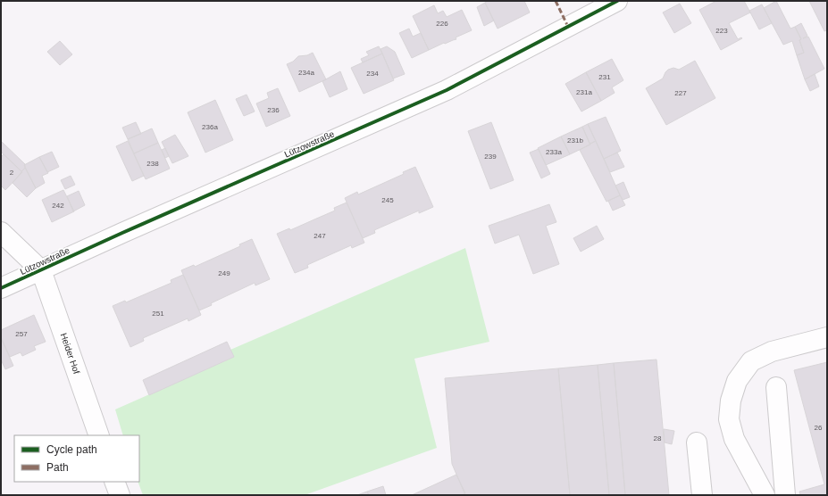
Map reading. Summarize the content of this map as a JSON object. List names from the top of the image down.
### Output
{
  "streets": {
    "street": ["Lützowstraße", "Heider Hof"]
  },
  "crossings": [
    ["Lützowstraße", "Heider Hof"]
  ],
  "house_numbers": [
    "226",
    "223",
    "234a",
    "234",
    "231",
    "231a",
    "227",
    "236",
    "236a",
    "231b",
    "233a",
    "239",
    "238",
    "2",
    "245",
    "242",
    "247",
    "249",
    "251",
    "257",
    "26",
    "28"
  ],
  "legend": ["Cycle path", "Path"]
}
